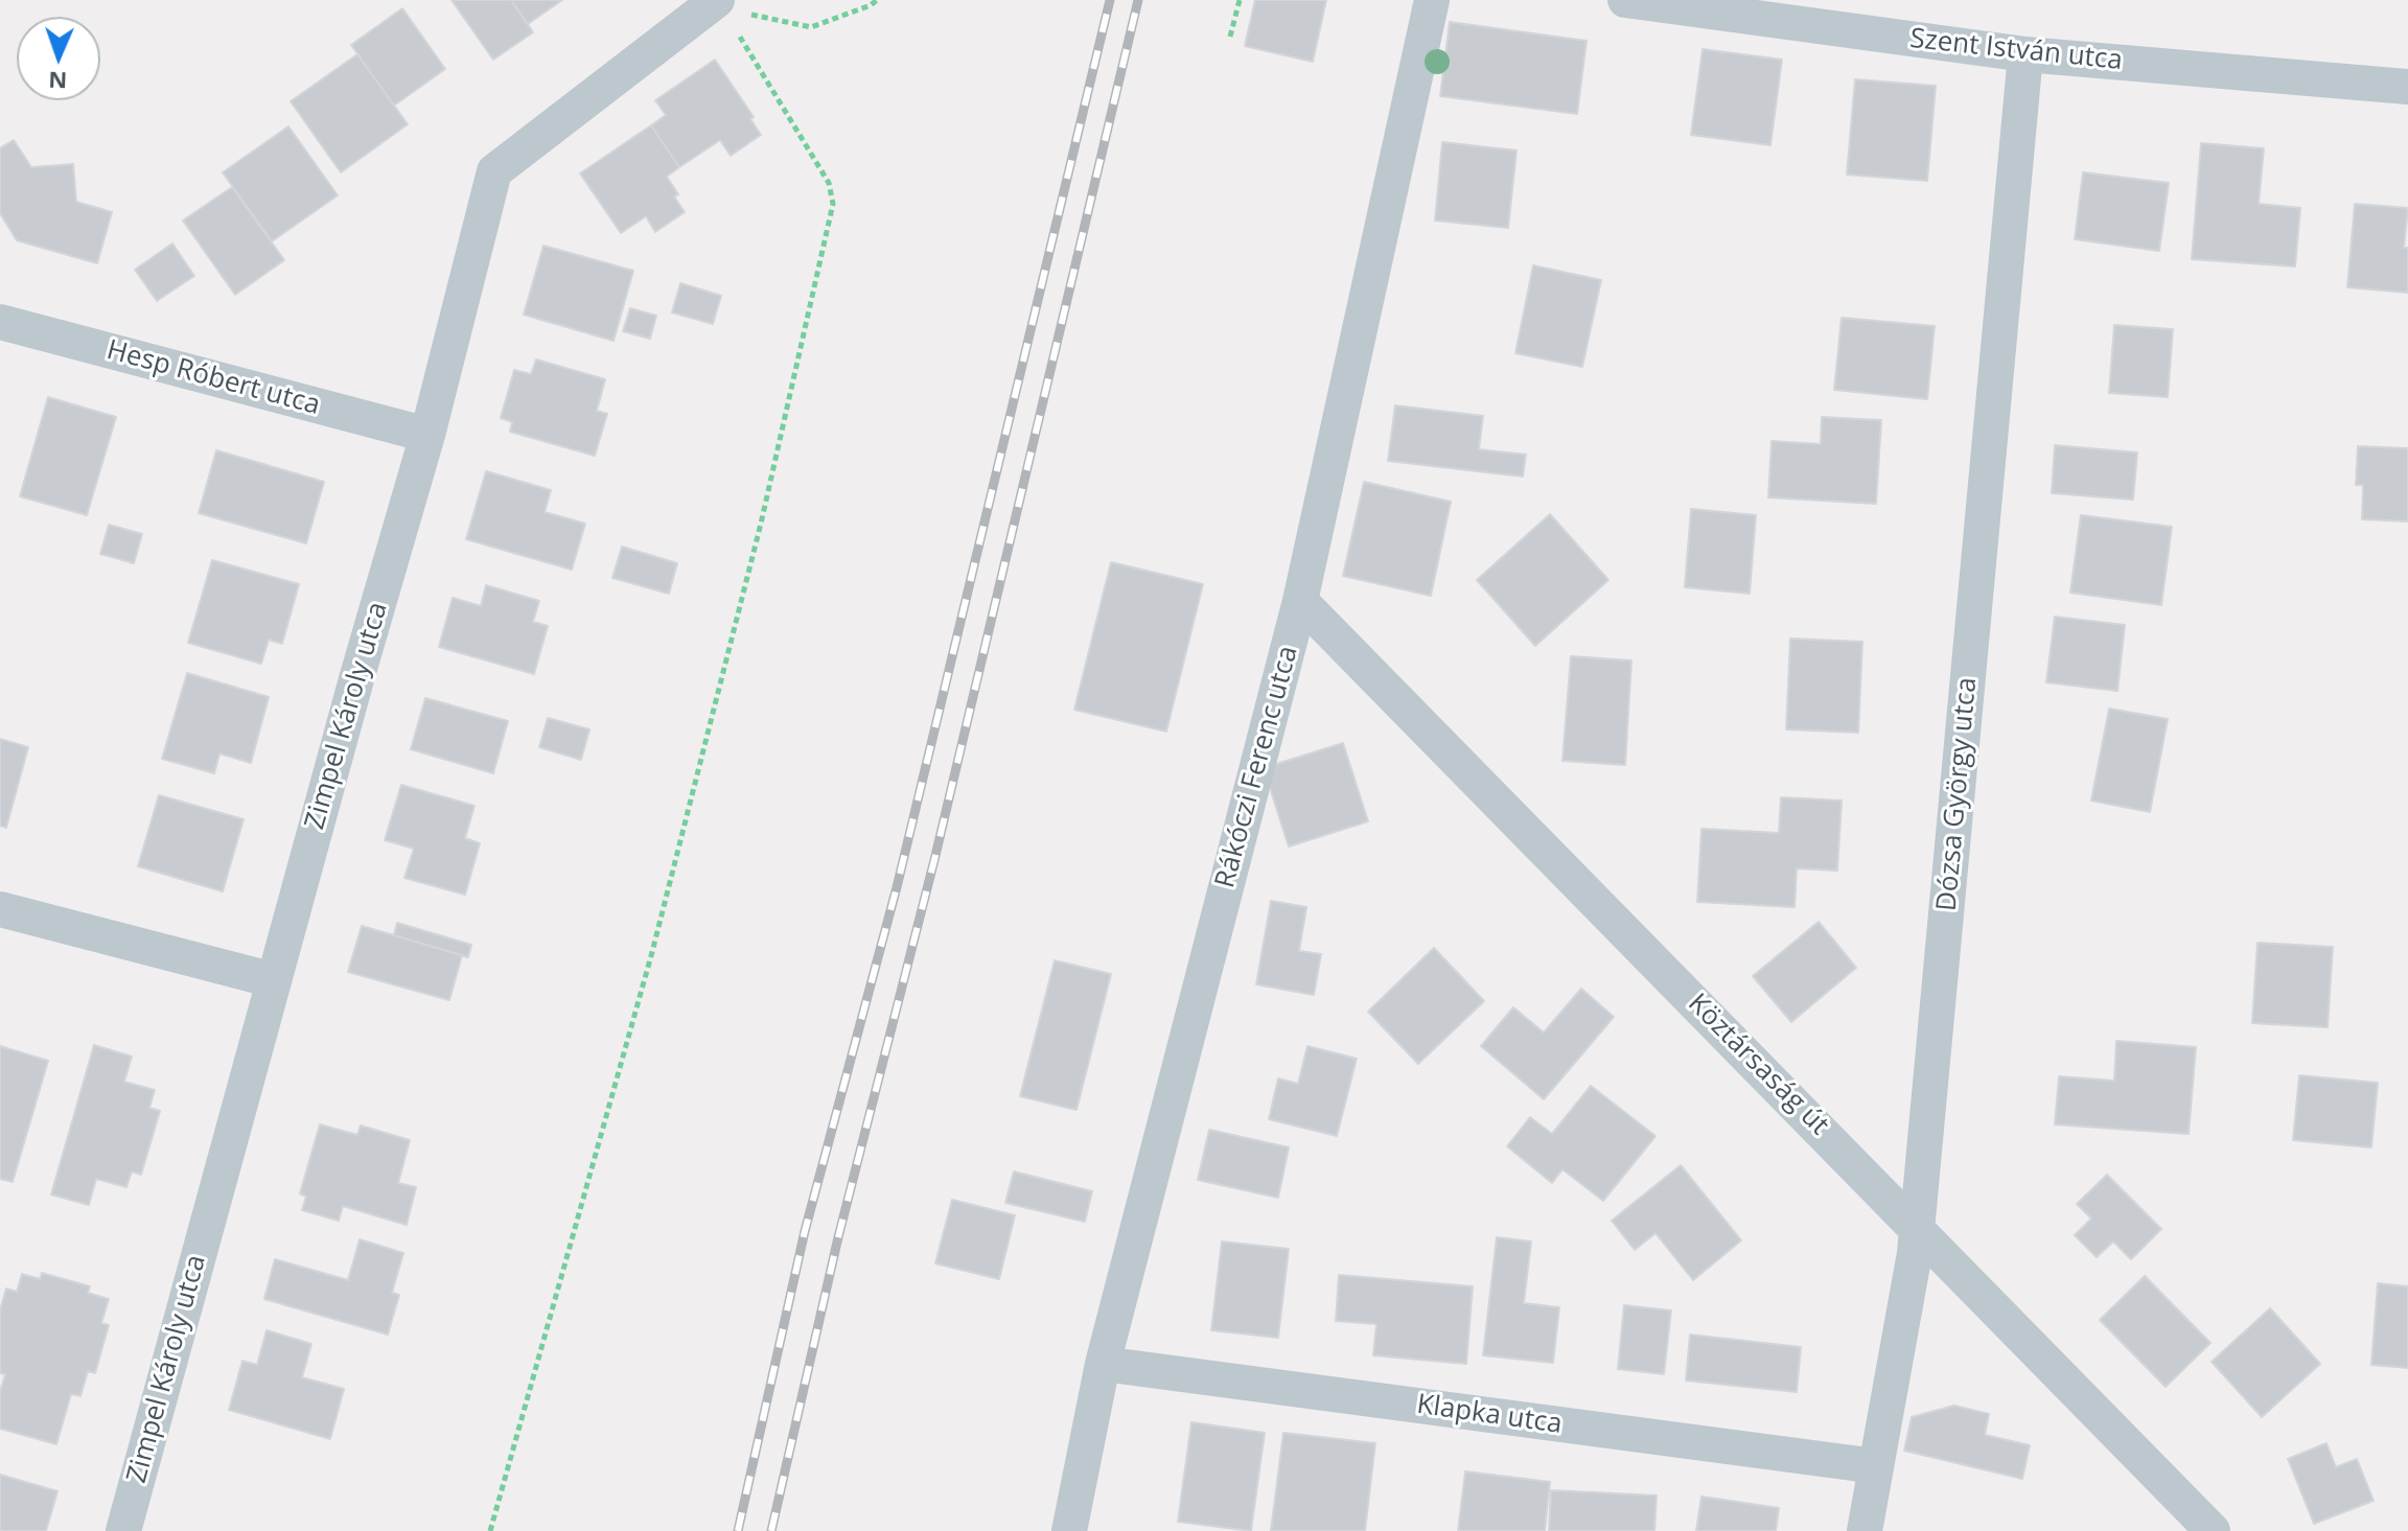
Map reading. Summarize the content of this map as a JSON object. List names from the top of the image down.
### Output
{
  "streets": {
    "street": [
      "Szent István utca",
      "Hesp Róbert utca",
      "Zimpel Károly utca",
      "Rákóczi Ferenc utca",
      "Dózsa György utca",
      "Köztársaság út",
      "Klapka utca"
    ]
  },
  "crossings": [
    ["Szent István utca", "Dózsa György utca"],
    ["Hesp Róbert utca", "Zimpel Károly utca"],
    ["Rákóczi Ferenc utca", "Köztársaság út"],
    ["Rákóczi Ferenc utca", "Klapka utca"],
    ["Dózsa György utca", "Köztársaság út"],
    ["Dózsa György utca", "Klapka utca"]
  ],
  "north": "bottom"
}
